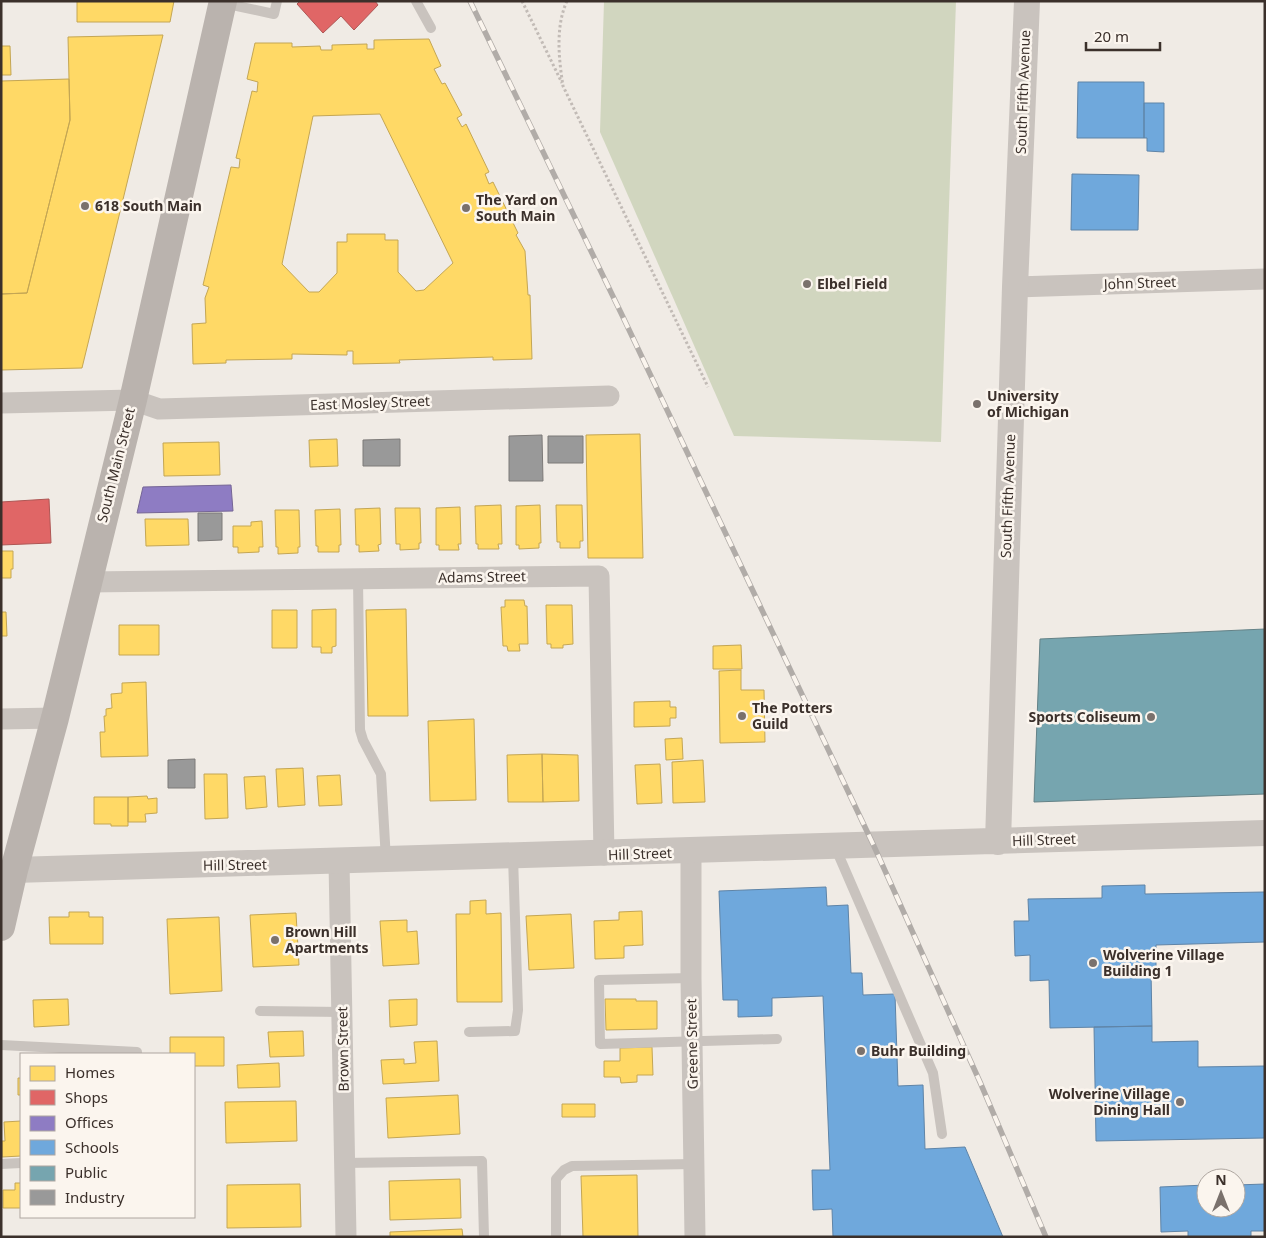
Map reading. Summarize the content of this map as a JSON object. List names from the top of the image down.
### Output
{
  "streets": {
    "main road": ["South Main Street"],
    "street": [
      "South Fifth Avenue",
      "John Street",
      "East Mosley Street",
      "Adams Street",
      "Hill Street",
      "Greene Street",
      "Brown Street"
    ]
  },
  "crossings": [
    ["South Fifth Avenue", "John Street"],
    ["South Fifth Avenue", "Hill Street"],
    ["East Mosley Street", "South Main Street"],
    ["South Main Street", "Adams Street"],
    ["South Main Street", "Hill Street"],
    ["Adams Street", "Hill Street"],
    ["Hill Street", "Greene Street"],
    ["Hill Street", "Brown Street"]
  ],
  "places": [
    "618 South Main",
    "The Yard on South Main",
    "Elbel Field",
    "University of Michigan",
    "The Potters Guild",
    "Sports Coliseum",
    "Brown Hill Apartments",
    "Wolverine Village Building 1",
    "Buhr Building",
    "Wolverine Village Dining Hall"
  ],
  "legend": [
    "Homes",
    "Shops",
    "Offices",
    "Schools",
    "Public",
    "Industry"
  ],
  "scale_bar": "20 m",
  "north": "top"
}
